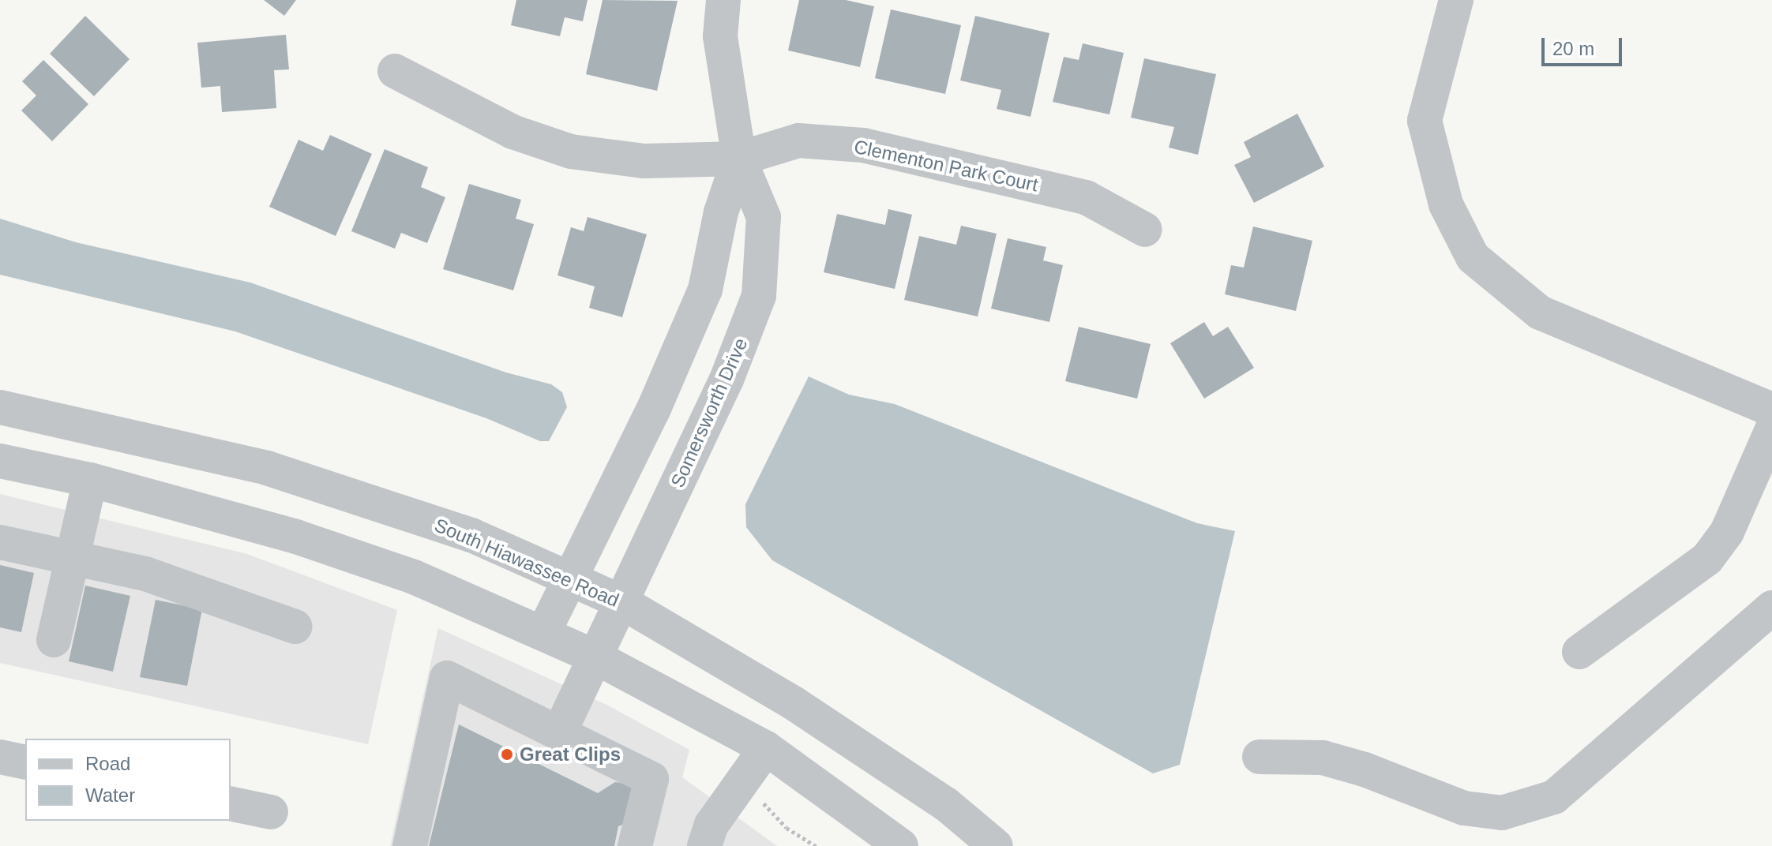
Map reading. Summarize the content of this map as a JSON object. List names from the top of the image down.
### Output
{
  "streets": {
    "street": ["Clementon Park Court", "Somersworth Drive", "South Hiawassee Road"]
  },
  "crossings": [
    ["Clementon Park Court", "Somersworth Drive"],
    ["Somersworth Drive", "South Hiawassee Road"]
  ],
  "places": ["Great Clips"],
  "legend": ["Road", "Water"],
  "scale_bar": "20 m"
}
